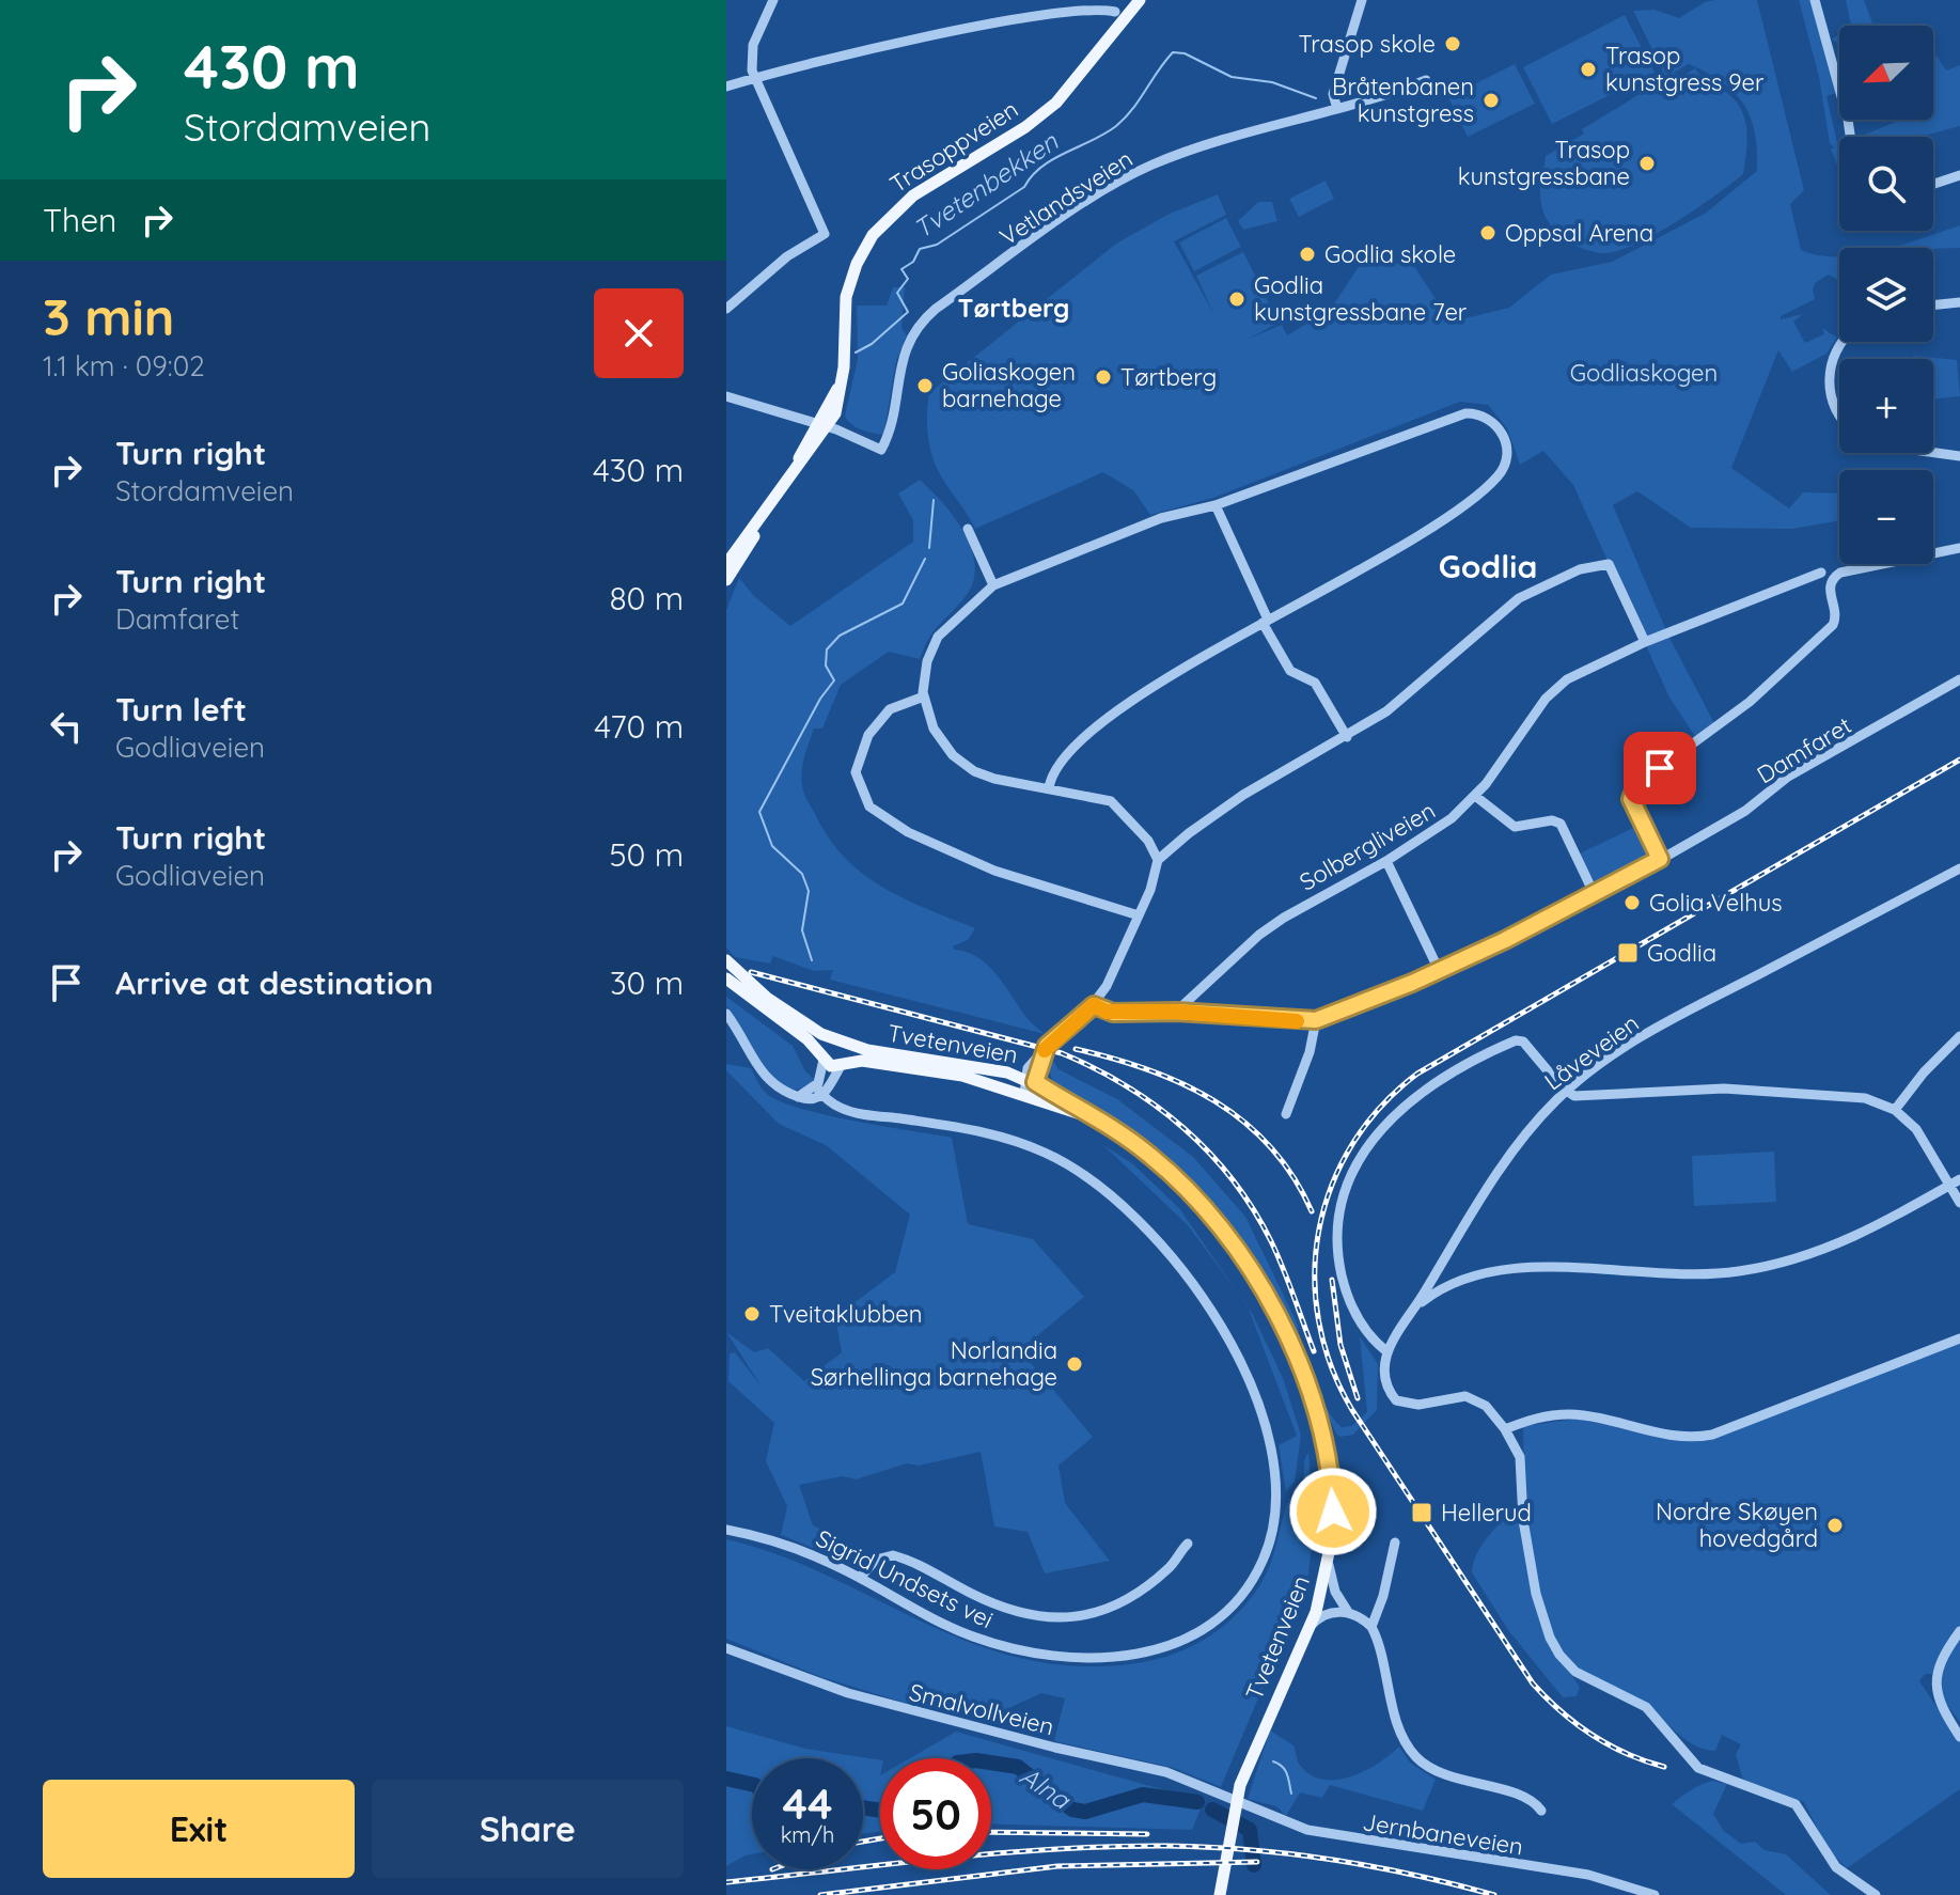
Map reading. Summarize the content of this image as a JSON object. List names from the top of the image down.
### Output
{
  "streets": {
    "main road": ["Trasoppveien", "Tvetenveien"],
    "street": [
      "Vetlandsveien",
      "Damfaret",
      "Solbergliveien",
      "Låveveien",
      "Sigrid Undsets vei",
      "Smalvollveien",
      "Jernbaneveien"
    ]
  },
  "crossings": [
    ["Trasoppveien", "Vetlandsveien"],
    ["Damfaret", "Solbergliveien"],
    ["Smalvollveien", "Jernbaneveien"]
  ],
  "districts": ["Tørtberg", "Godlia"],
  "water": ["Tvetenbekken", "Alna"],
  "parks": ["Godliaskogen"],
  "places": {
    "other": [
      "Trasop skole",
      "Trasop kunstgress 9er",
      "Bråtenbanen kunstgress",
      "Trasop kunstgressbane",
      "Oppsal Arena",
      "Godlia skole",
      "Godlia kunstgressbane 7er",
      "Tørtberg",
      "Goliaskogen barnehage",
      "Golia Velhus",
      "Tveitaklubben",
      "Norlandia Sørhellinga barnehage",
      "Nordre Skøyen hovedgård"
    ],
    "transit": ["Godlia", "Hellerud"]
  },
  "north": "bottom left",
  "page": {
    "turn": ["430 m", "Stordamveien"],
    "map_buttons": ["+", "−"],
    "then": "Then",
    "heading": ["3 min", "1.1 km · 09:02"],
    "list": [
      {
        "name": "Turn right",
        "note": "Stordamveien",
        "value": "430 m"
      },
      {
        "name": "Turn right",
        "note": "Damfaret",
        "value": "80 m"
      },
      {
        "name": "Turn left",
        "note": "Godliaveien",
        "value": "470 m"
      },
      {
        "name": "Turn right",
        "note": "Godliaveien",
        "value": "50 m"
      },
      {
        "name": "Arrive at destination",
        "value": "30 m"
      }
    ],
    "speed": "44 km/h",
    "limit": "50",
    "buttons": ["Exit", "Share"]
  }
}
